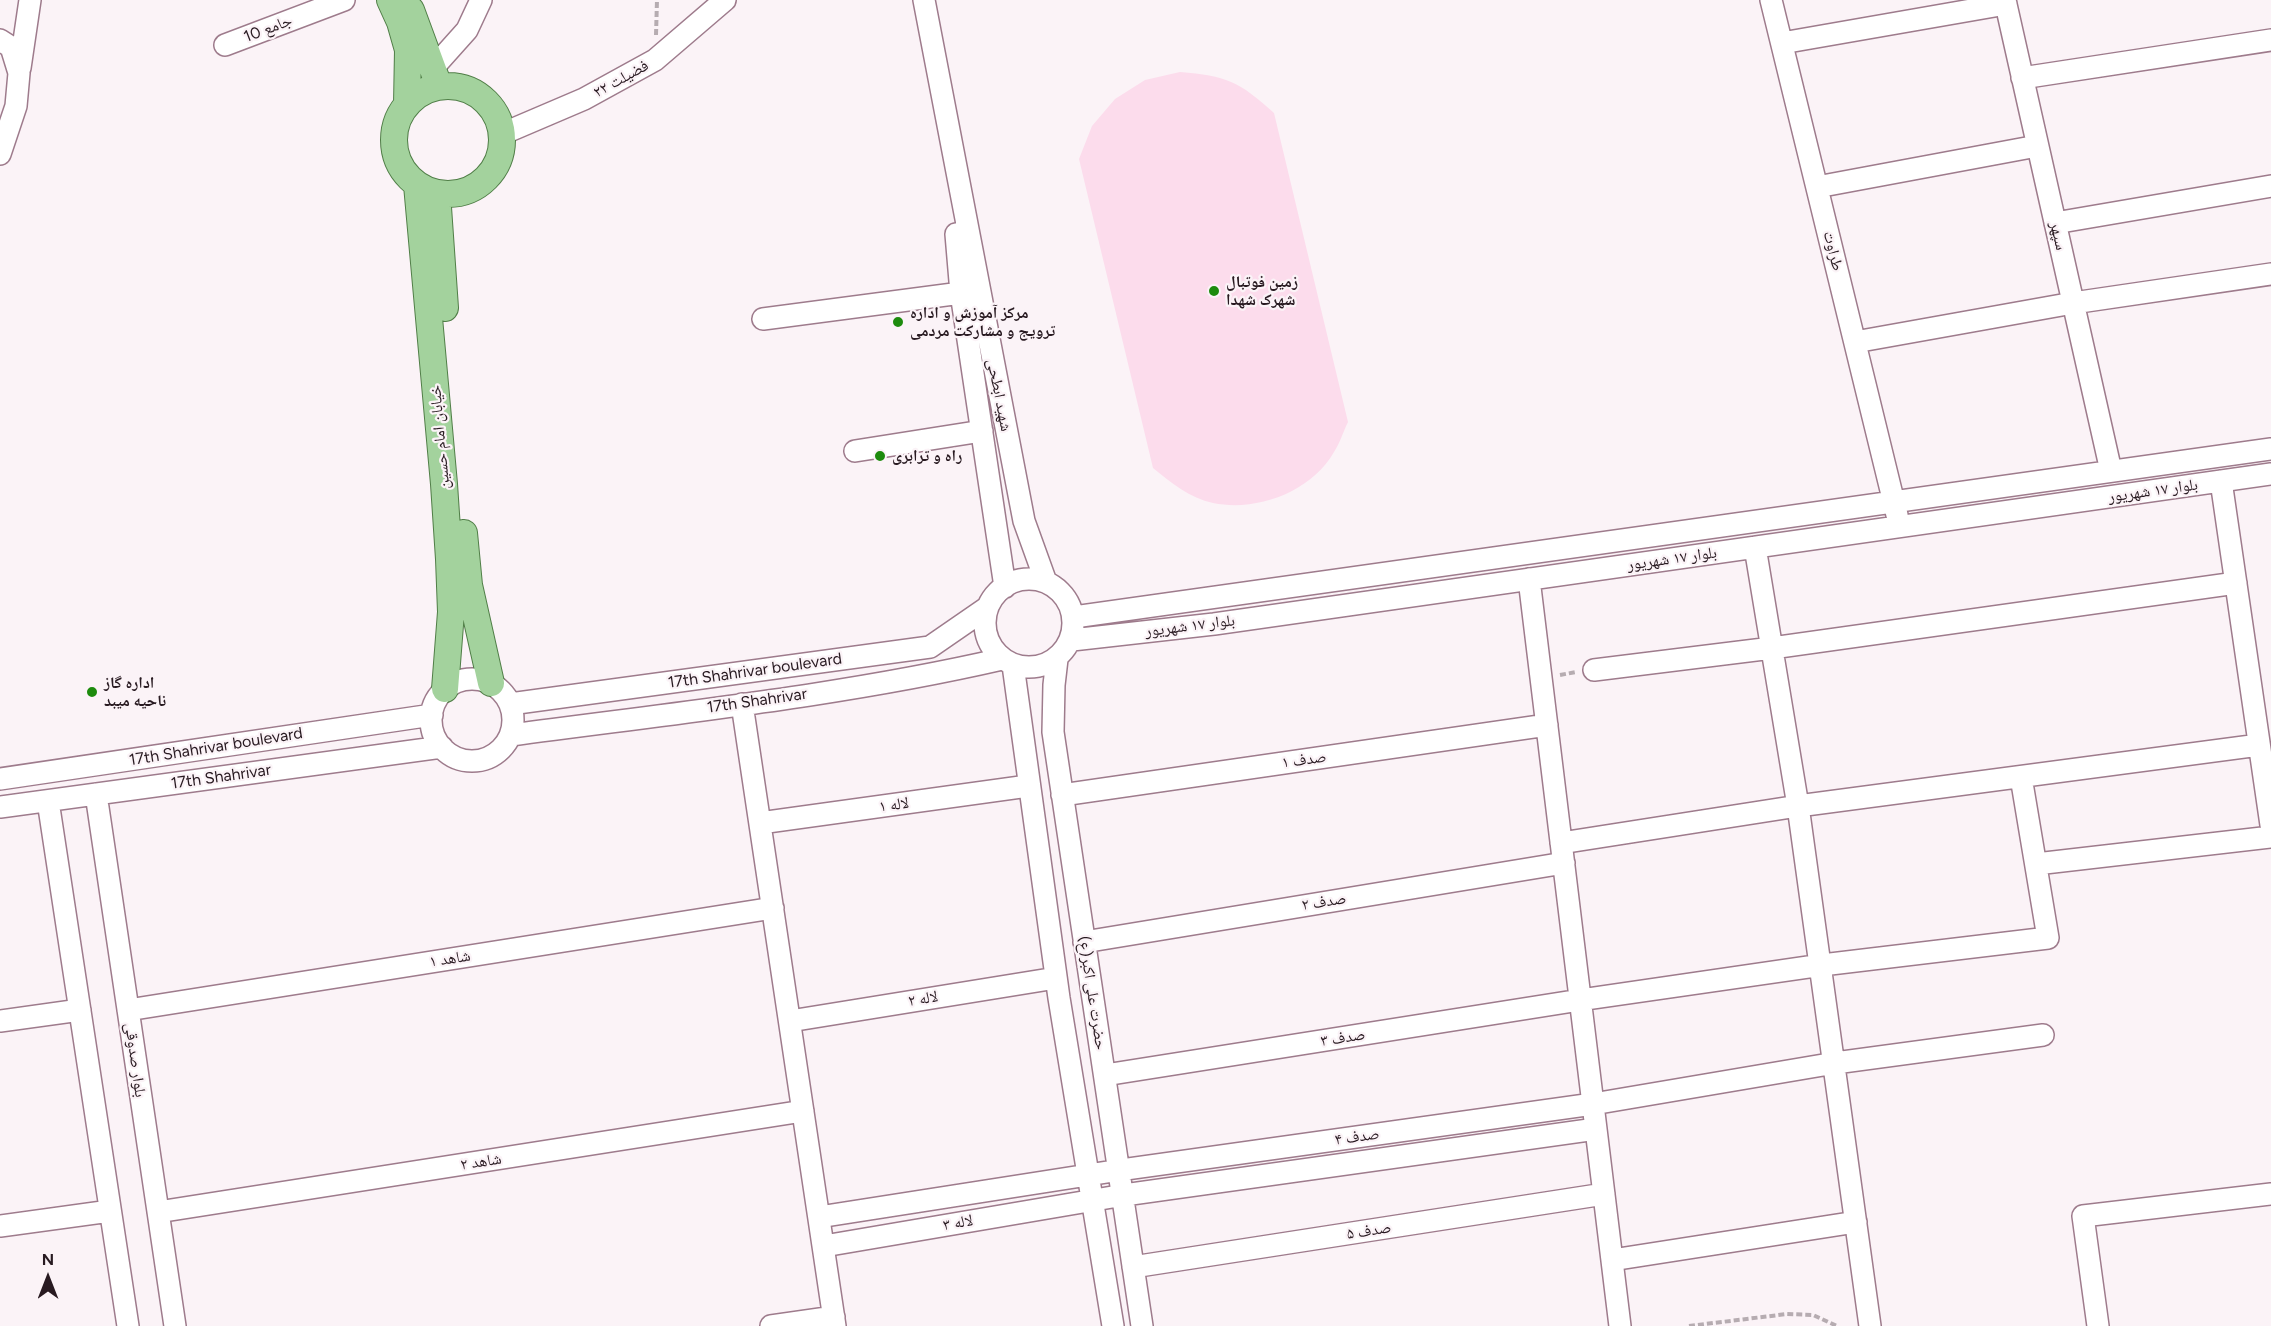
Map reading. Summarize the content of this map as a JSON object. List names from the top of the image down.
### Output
{
  "streets": {
    "main road": ["خیابان امام حسین"],
    "street": [
      "جامع 10",
      "فضیلت ۲۲",
      "سپهر",
      "طراوت",
      "شهید ابطحی",
      "بلوار ۱۷ شهریور",
      "17th Shahrivar boulevard",
      "17th Shahrivar",
      "صدف ۱",
      "لاله ۱",
      "صدف ۲",
      "شاهد ۱",
      "حضرت علی اکبر(ع)",
      "لاله ۲",
      "صدف ۳",
      "بلوار صدوقی",
      "صدف ۴",
      "شاهد ۲",
      "لاله ۳",
      "صدف ۵"
    ]
  },
  "crossings": [
    ["فضیلت ۲۲", "خیابان امام حسین"],
    ["سپهر", "بلوار ۱۷ شهریور"],
    ["طراوت", "بلوار ۱۷ شهریور"],
    ["شهید ابطحی", "بلوار ۱۷ شهریور"],
    ["شهید ابطحی", "17th Shahrivar boulevard"],
    ["شهید ابطحی", "17th Shahrivar"],
    ["شهید ابطحی", "حضرت علی اکبر(ع)"],
    ["خیابان امام حسین", "17th Shahrivar boulevard"],
    ["خیابان امام حسین", "17th Shahrivar"],
    ["بلوار ۱۷ شهریور", "17th Shahrivar boulevard"],
    ["بلوار ۱۷ شهریور", "17th Shahrivar"],
    ["بلوار ۱۷ شهریور", "حضرت علی اکبر(ع)"],
    ["17th Shahrivar boulevard", "17th Shahrivar"],
    ["17th Shahrivar boulevard", "حضرت علی اکبر(ع)"],
    ["17th Shahrivar", "حضرت علی اکبر(ع)"],
    ["17th Shahrivar", "بلوار صدوقی"],
    ["صدف ۱", "حضرت علی اکبر(ع)"],
    ["لاله ۱", "حضرت علی اکبر(ع)"],
    ["صدف ۲", "حضرت علی اکبر(ع)"],
    ["شاهد ۱", "بلوار صدوقی"],
    ["حضرت علی اکبر(ع)", "لاله ۲"],
    ["حضرت علی اکبر(ع)", "صدف ۳"],
    ["حضرت علی اکبر(ع)", "صدف ۴"],
    ["حضرت علی اکبر(ع)", "لاله ۳"],
    ["حضرت علی اکبر(ع)", "صدف ۵"],
    ["بلوار صدوقی", "شاهد ۲"],
    ["صدف ۴", "لاله ۳"]
  ],
  "places": [
    "زمین فوتبال شهرک شهدا",
    "مرکز آموزش و اداره ترویج و مشارکت مردمی",
    "راه و ترابری",
    "اداره گاز ناحیه میبد"
  ],
  "north": "top"
}
